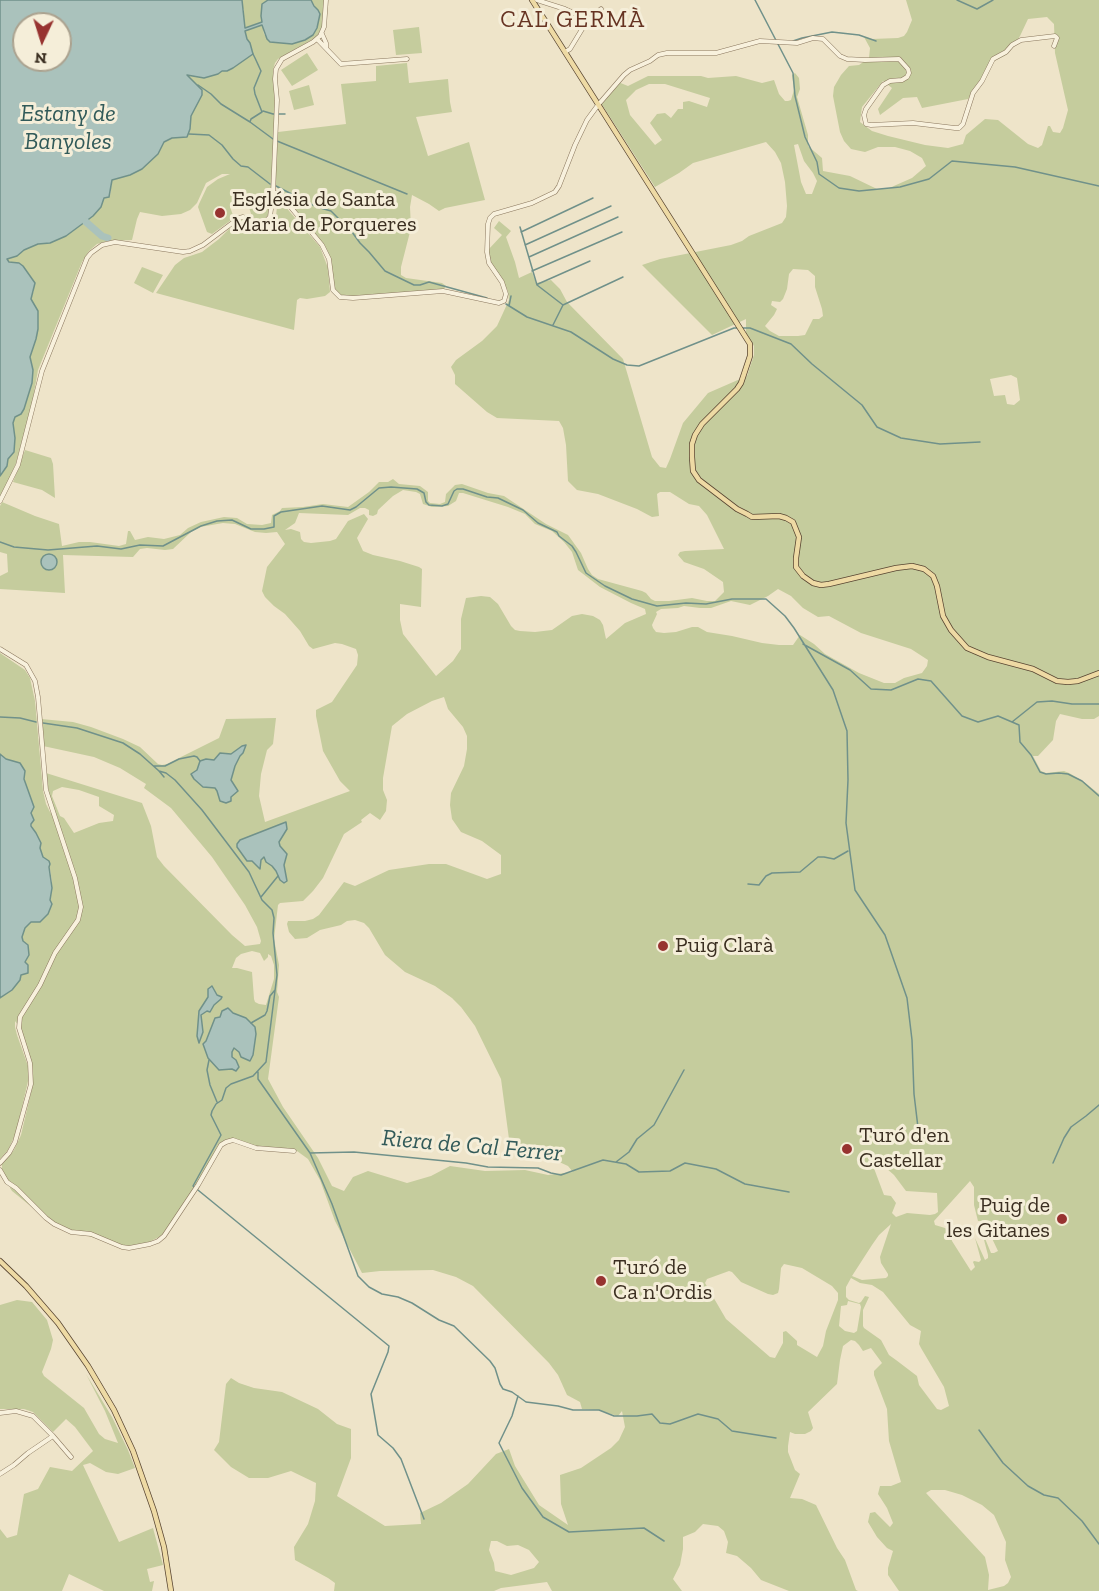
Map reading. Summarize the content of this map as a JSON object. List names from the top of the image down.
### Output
{
  "districts": ["CAL GERMÀ"],
  "water": ["Estany de Banyoles", "Riera de Cal Ferrer"],
  "places": [
    "Església de Santa Maria de Porqueres",
    "Puig Clarà",
    "Turó d'en Castellar",
    "Puig de les Gitanes",
    "Turó de Ca n'Ordis"
  ],
  "north": "bottom"
}
